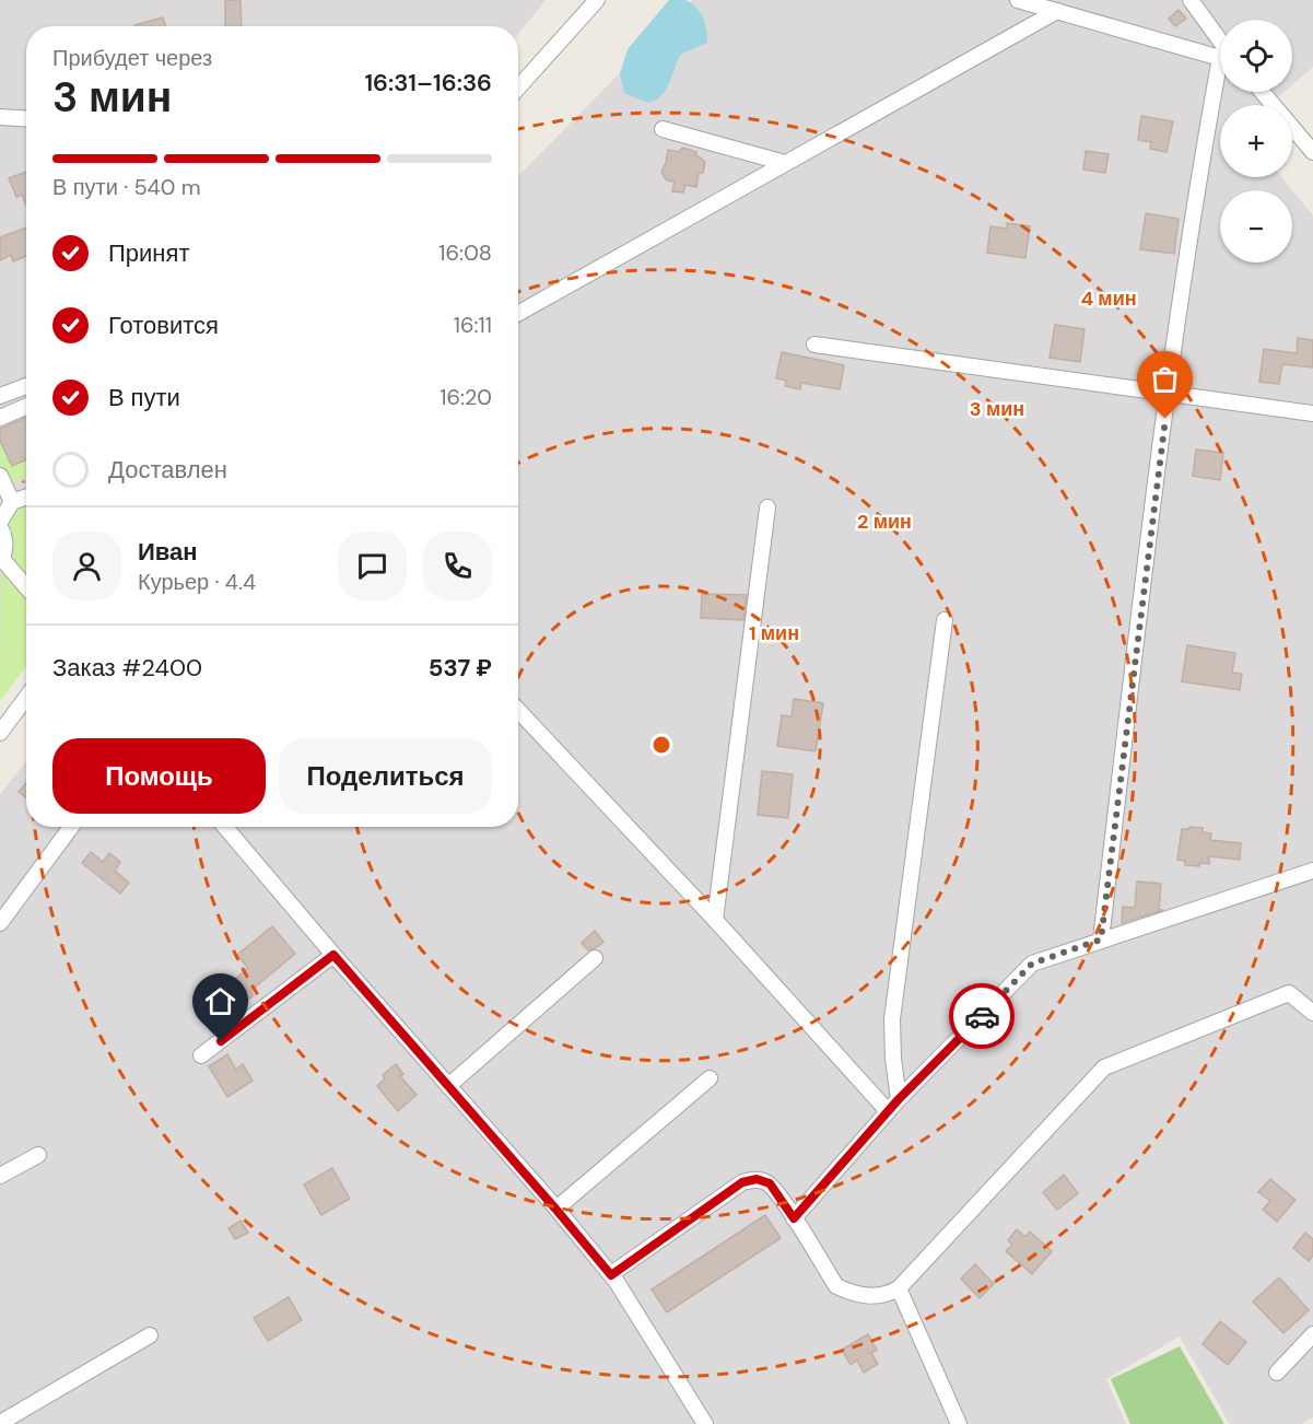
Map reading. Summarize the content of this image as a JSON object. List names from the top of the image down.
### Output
{
  "page": {
    "map_buttons": ["+", "−"],
    "heading": ["3 мин", "Прибудет через", "16:31–16:36"],
    "panel": [
      "Иван",
      "Курьер · 4.4",
      "Заказ #2400",
      "537 ₽"
    ],
    "bar": "В пути · 540 m",
    "list": [
      ["Принят", "16:08"],
      ["Готовится", "16:11"],
      ["В пути", "16:20"],
      "Доставлен"
    ],
    "buttons": ["Помощь", "Поделиться"]
  },
  "rings": [
    "4 мин",
    "3 мин",
    "2 мин",
    "1 мин"
  ]
}
